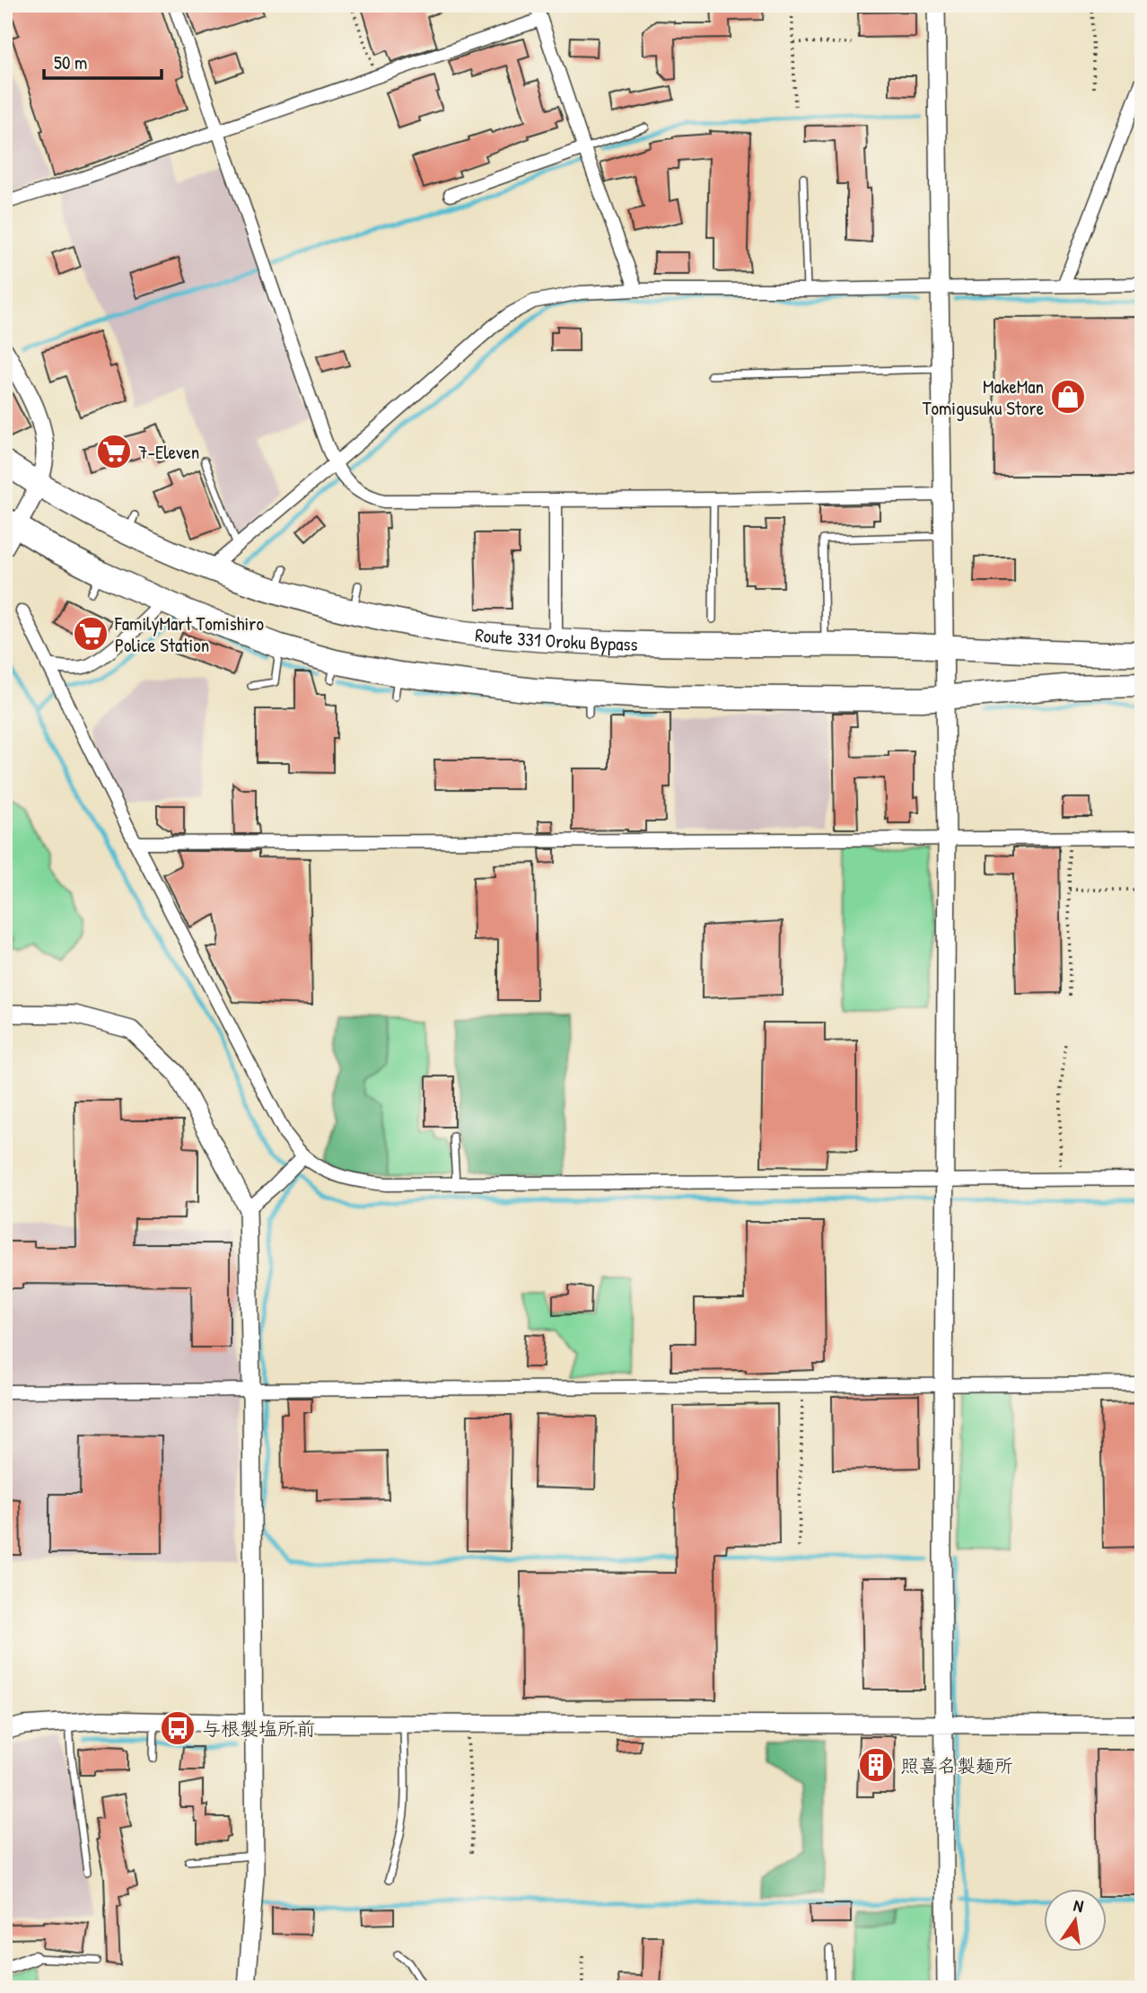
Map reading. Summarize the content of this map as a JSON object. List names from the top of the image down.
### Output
{
  "streets": {
    "highway": ["Route 331 Oroku Bypass"]
  },
  "places": {
    "shop": ["MakeMan Tomigusuku Store"],
    "supermarket": ["7-Eleven", "FamilyMart Tomishiro Police Station"],
    "bus stop": ["与根製塩所前"],
    "building": ["照喜名製麺所"]
  },
  "scale_bar": "50 m",
  "north": "top"
}
